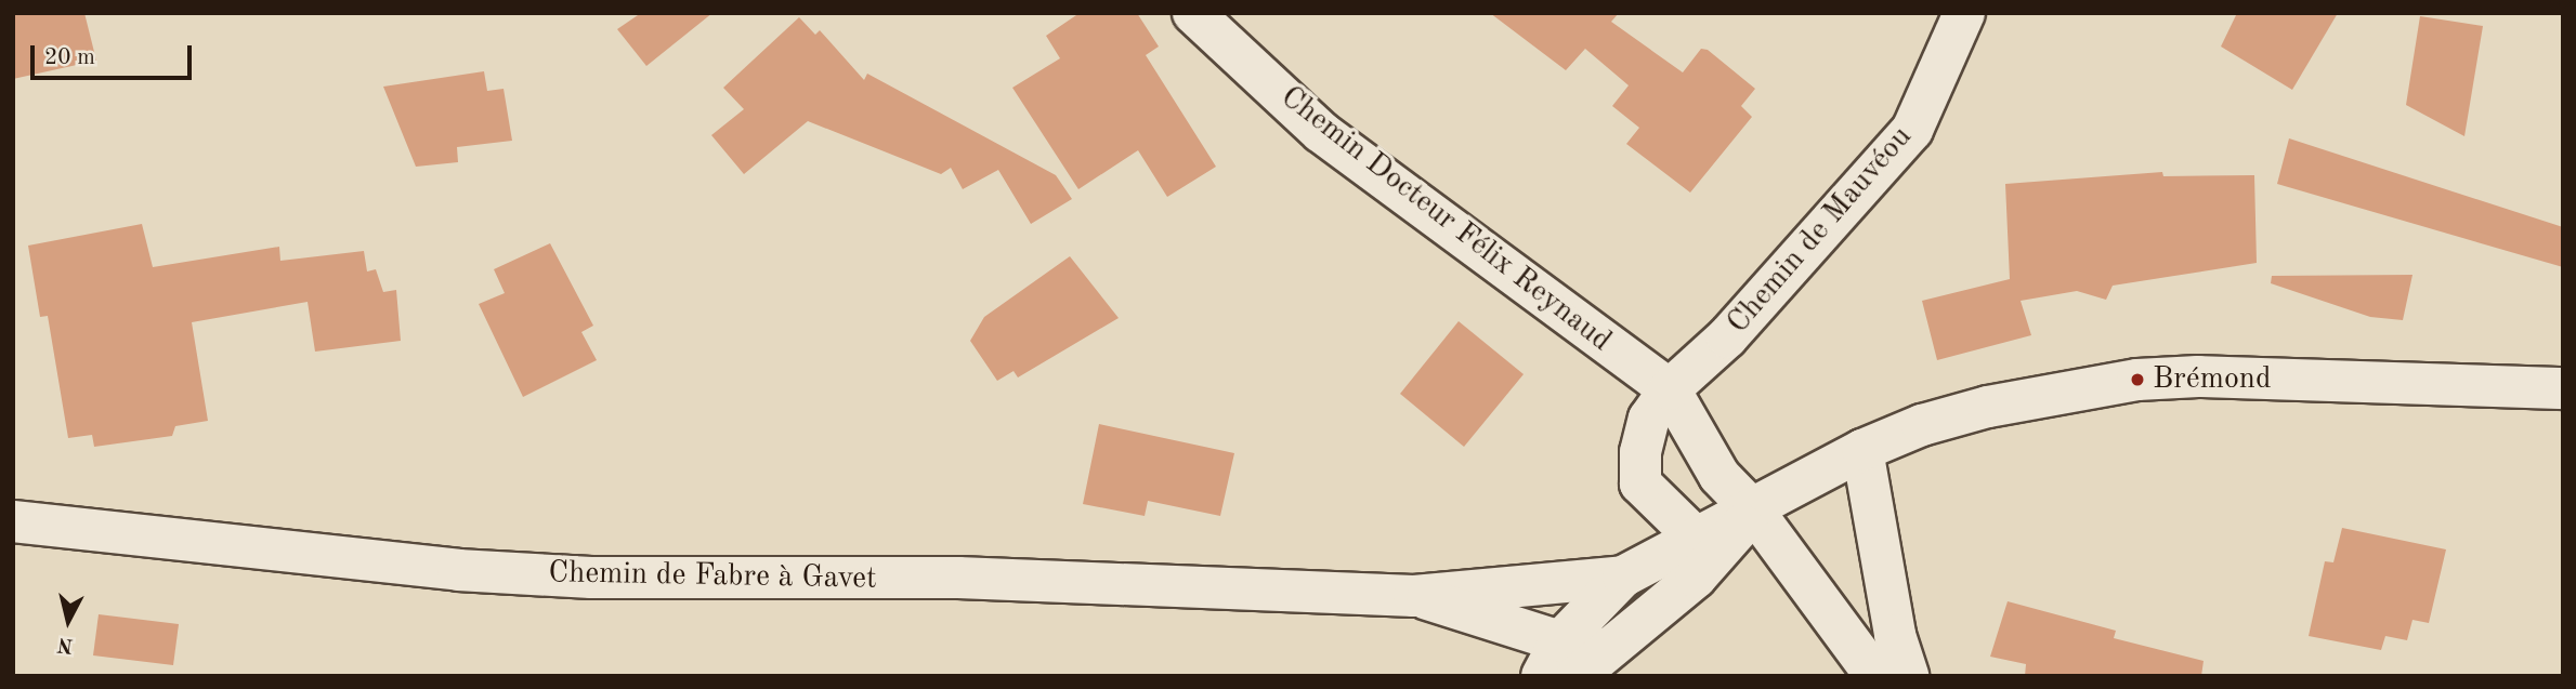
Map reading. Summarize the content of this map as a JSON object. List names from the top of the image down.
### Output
{
  "streets": {
    "street": ["Chemin Docteur Félix Reynaud", "Chemin de Mauvéou", "Chemin de Fabre à Gavet"]
  },
  "crossings": [
    ["Chemin Docteur Félix Reynaud", "Chemin de Mauvéou"]
  ],
  "places": ["Brémond"],
  "scale_bar": "20 m",
  "north": "bottom"
}
